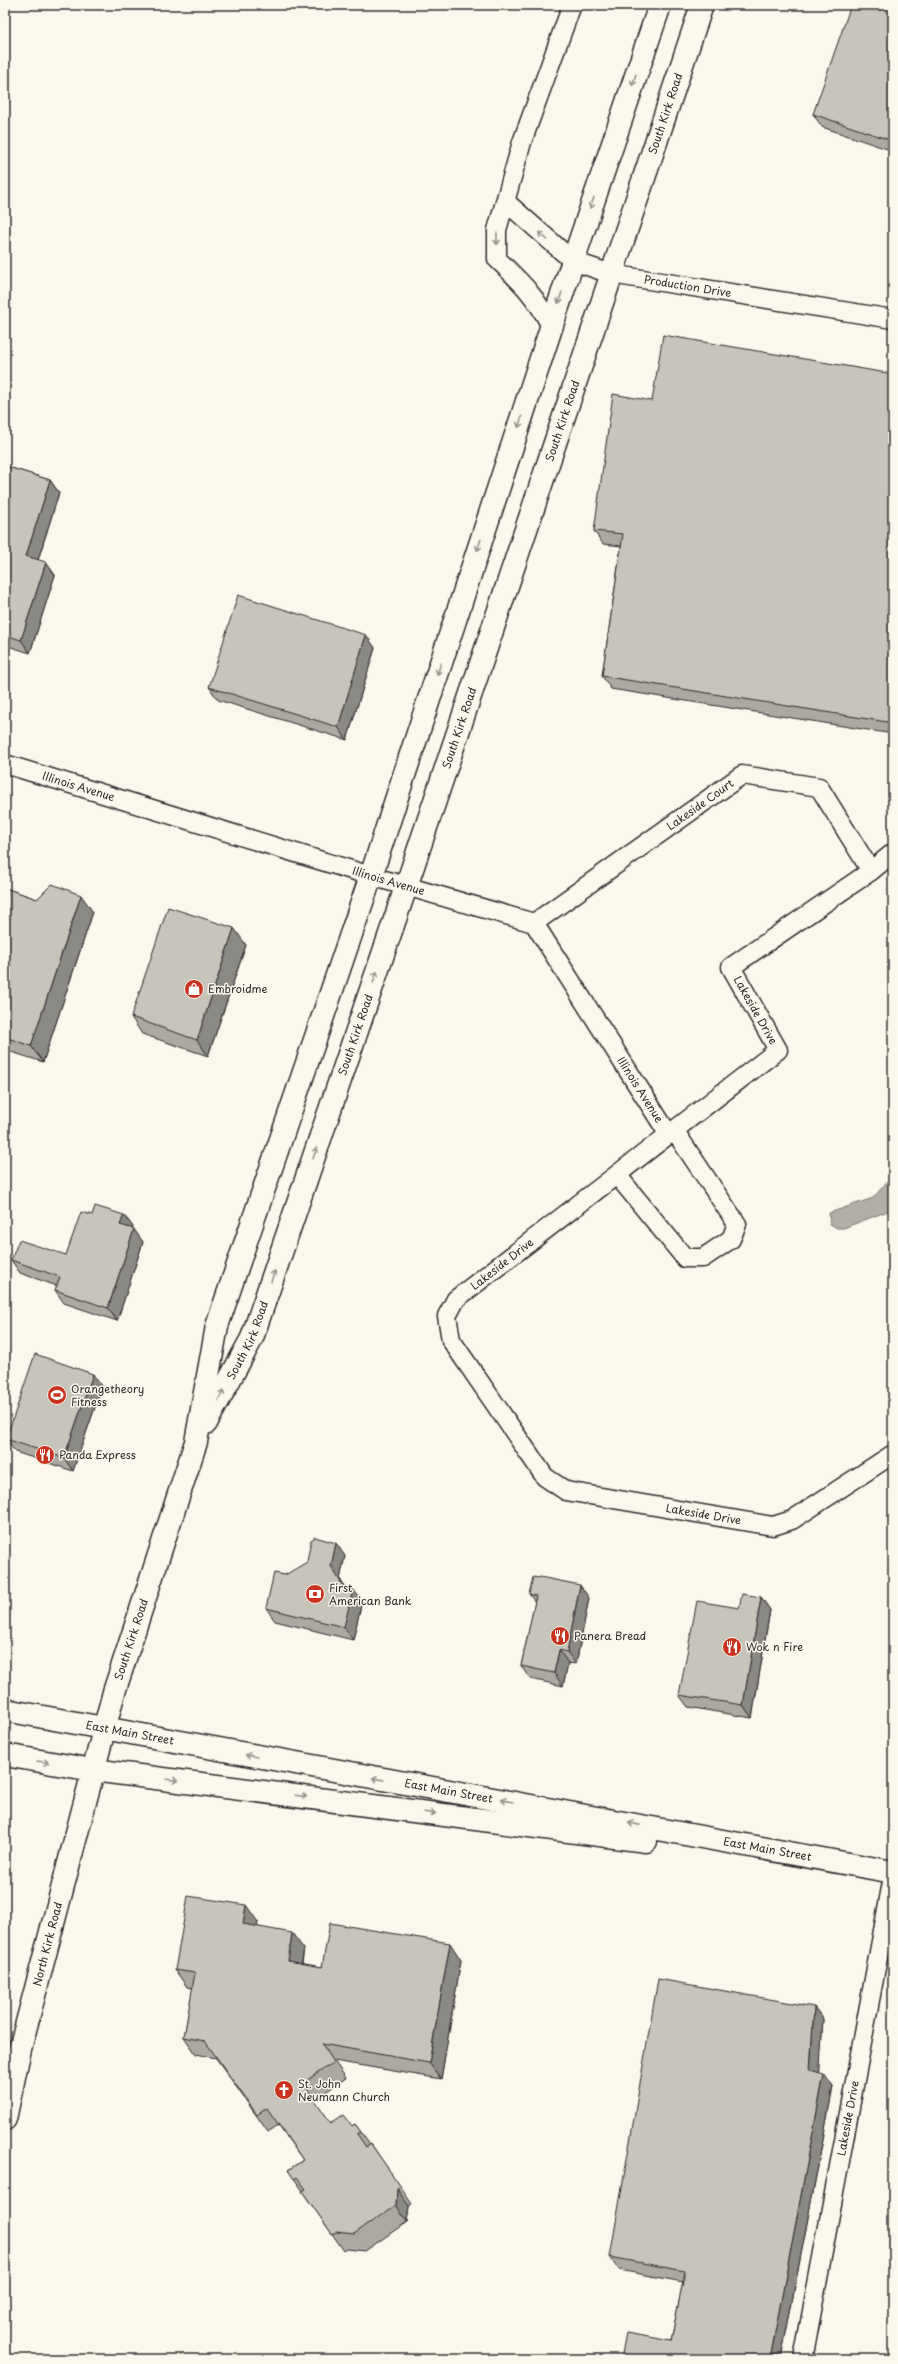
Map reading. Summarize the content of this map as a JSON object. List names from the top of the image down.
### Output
{
  "streets": {
    "main road": ["South Kirk Road", "East Main Street", "North Kirk Road"],
    "street": [
      "Production Drive",
      "Illinois Avenue",
      "Lakeside Court",
      "Lakeside Drive"
    ]
  },
  "crossings": [
    ["South Kirk Road", "Production Drive"],
    ["South Kirk Road", "Illinois Avenue"],
    ["South Kirk Road", "East Main Street"],
    ["South Kirk Road", "North Kirk Road"],
    ["Illinois Avenue", "Lakeside Court"],
    ["Illinois Avenue", "Lakeside Drive"],
    ["Lakeside Court", "Lakeside Drive"],
    ["East Main Street", "North Kirk Road"]
  ],
  "places": {
    "shop": ["Embroidme"],
    "sports": ["Orangetheory Fitness"],
    "restaurant": ["Panda Express", "Panera Bread", "Wok n Fire"],
    "bank": ["First American Bank"],
    "church": ["St. John Neumann Church"]
  }
}
